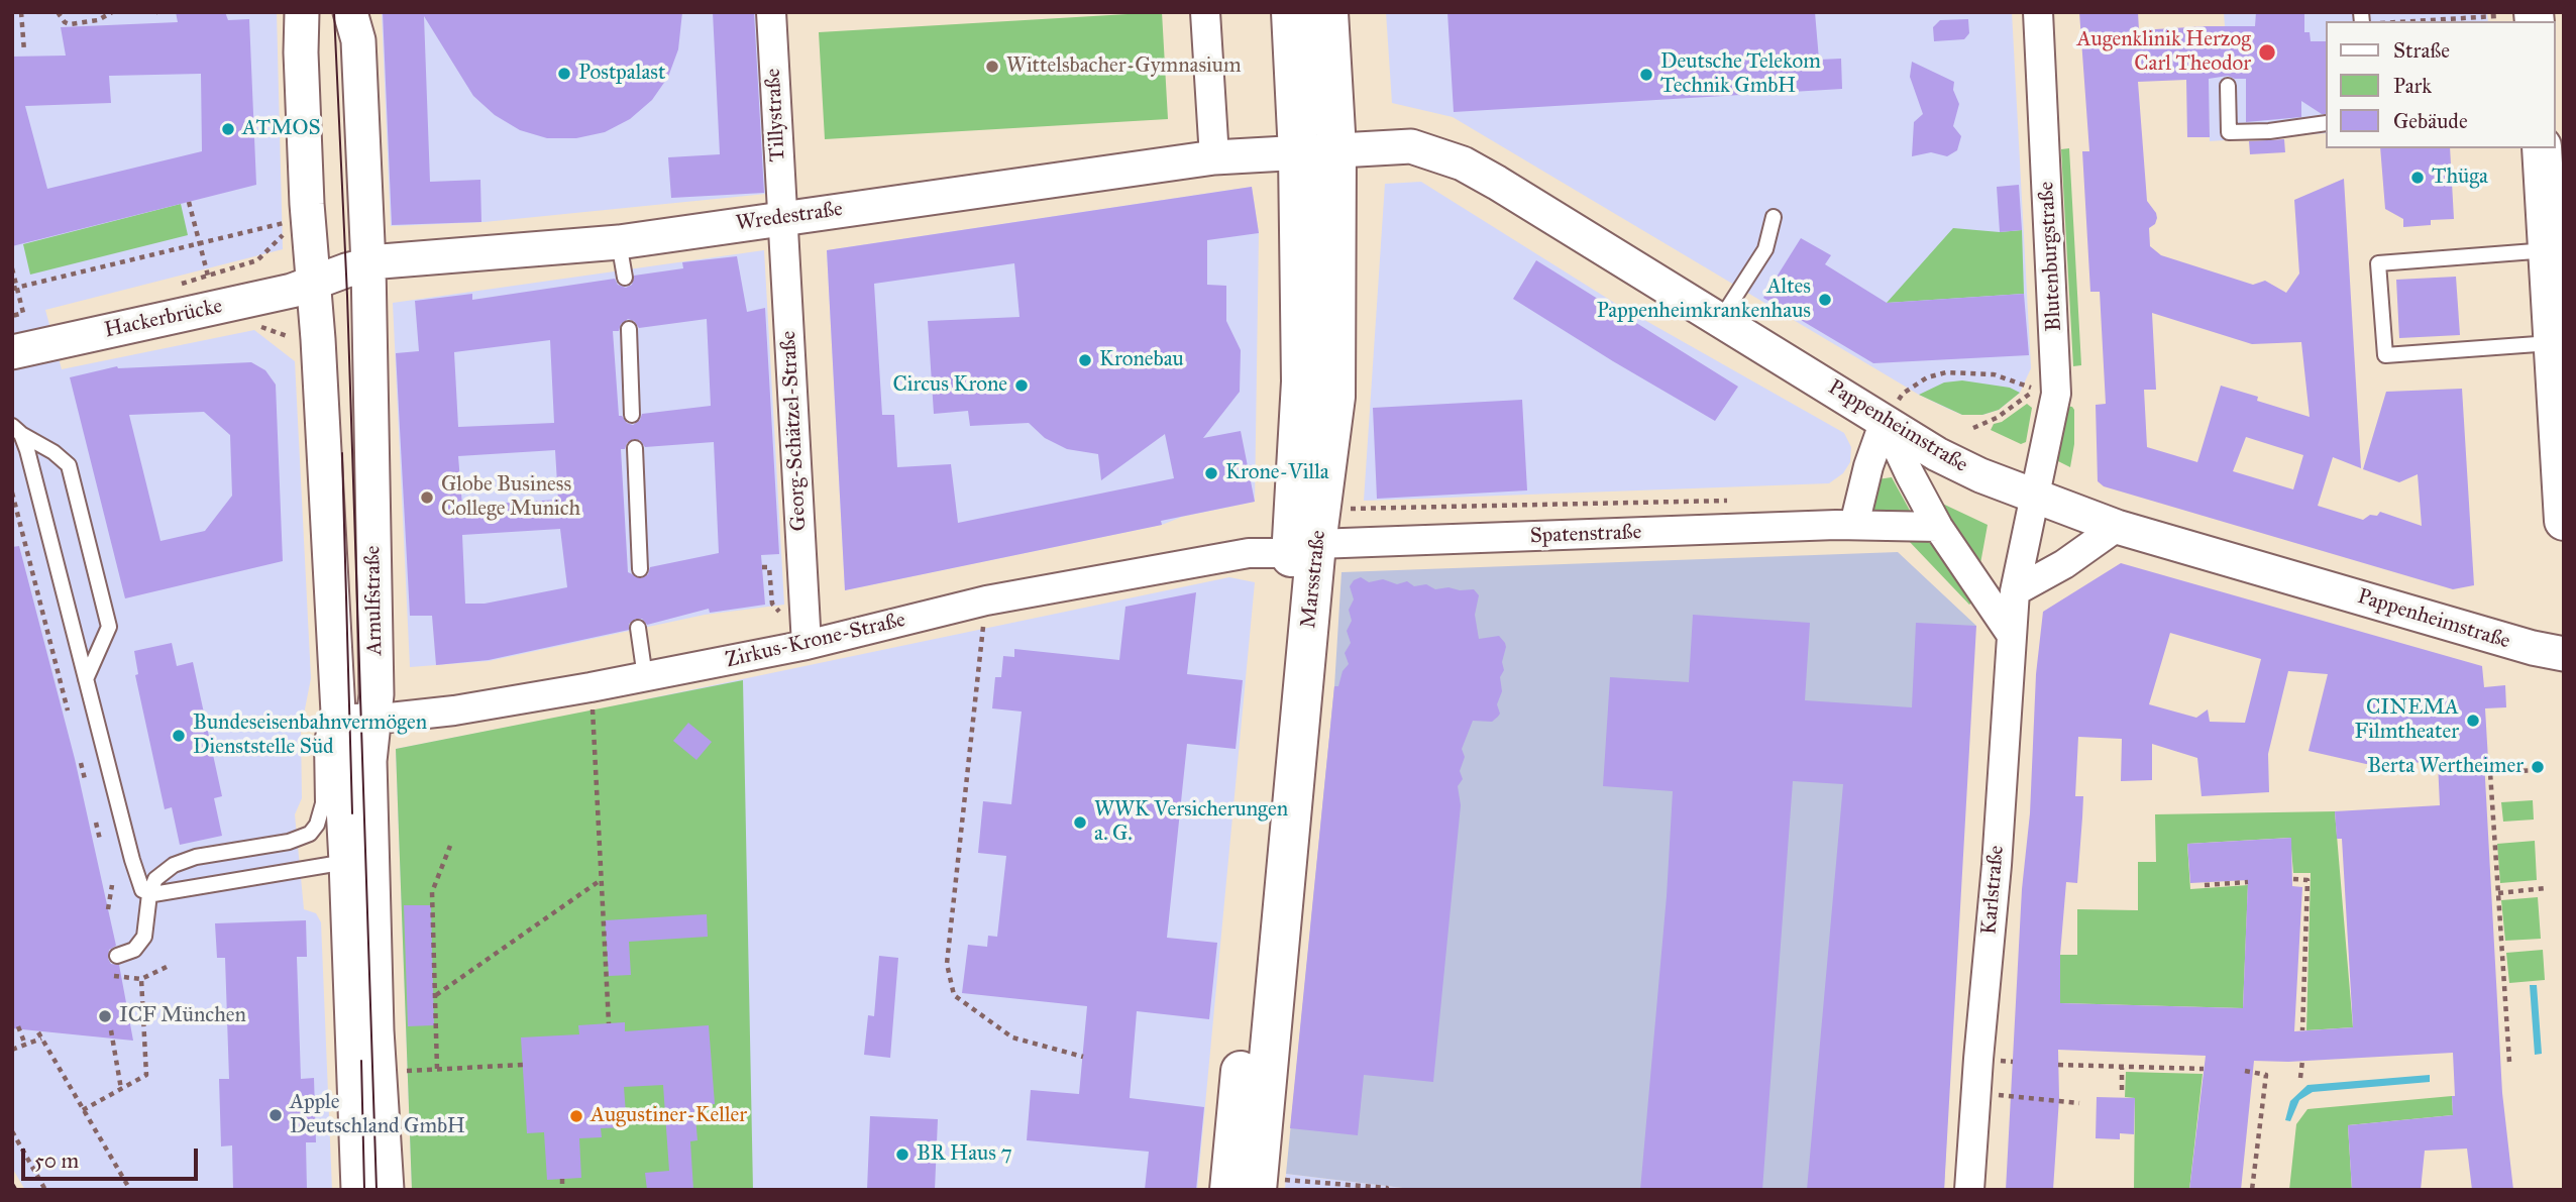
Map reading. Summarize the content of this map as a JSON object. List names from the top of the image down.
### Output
{
  "streets": {
    "main road": ["Marsstraße"],
    "street": [
      "Tillystraße",
      "Wredestraße",
      "Blutenburgstraße",
      "Hackerbrücke",
      "Pappenheimstraße",
      "Georg-Schätzel-Straße",
      "Spatenstraße",
      "Arnulfstraße",
      "Zirkus-Krone-Straße",
      "Karlstraße"
    ]
  },
  "crossings": [
    ["Tillystraße", "Wredestraße"],
    ["Tillystraße", "Georg-Schätzel-Straße"],
    ["Wredestraße", "Hackerbrücke"],
    ["Wredestraße", "Pappenheimstraße"],
    ["Wredestraße", "Georg-Schätzel-Straße"],
    ["Wredestraße", "Marsstraße"],
    ["Wredestraße", "Arnulfstraße"],
    ["Blutenburgstraße", "Pappenheimstraße"],
    ["Blutenburgstraße", "Karlstraße"],
    ["Hackerbrücke", "Arnulfstraße"],
    ["Pappenheimstraße", "Marsstraße"],
    ["Pappenheimstraße", "Karlstraße"],
    ["Georg-Schätzel-Straße", "Zirkus-Krone-Straße"],
    ["Spatenstraße", "Marsstraße"],
    ["Spatenstraße", "Zirkus-Krone-Straße"],
    ["Marsstraße", "Zirkus-Krone-Straße"],
    ["Arnulfstraße", "Zirkus-Krone-Straße"]
  ],
  "places": [
    "Augenklinik Herzog Carl Theodor",
    "Wittelsbacher-Gymnasium",
    "Postpalast",
    "Deutsche Telekom Technik GmbH",
    "ATMOS",
    "Thüga",
    "Altes Pappenheimkrankenhaus",
    "Kronebau",
    "Circus Krone",
    "Krone-Villa",
    "Globe Business College Munich",
    "CINEMA Filmtheater",
    "Bundeseisenbahnvermögen Dienststelle Süd",
    "Berta Wertheimer",
    "WWK Versicherungen a. G.",
    "ICF München",
    "Apple Deutschland GmbH",
    "Augustiner-Keller",
    "BR Haus 7"
  ],
  "legend": ["Straße", "Park", "Gebäude"],
  "scale_bar": "50 m"
}
